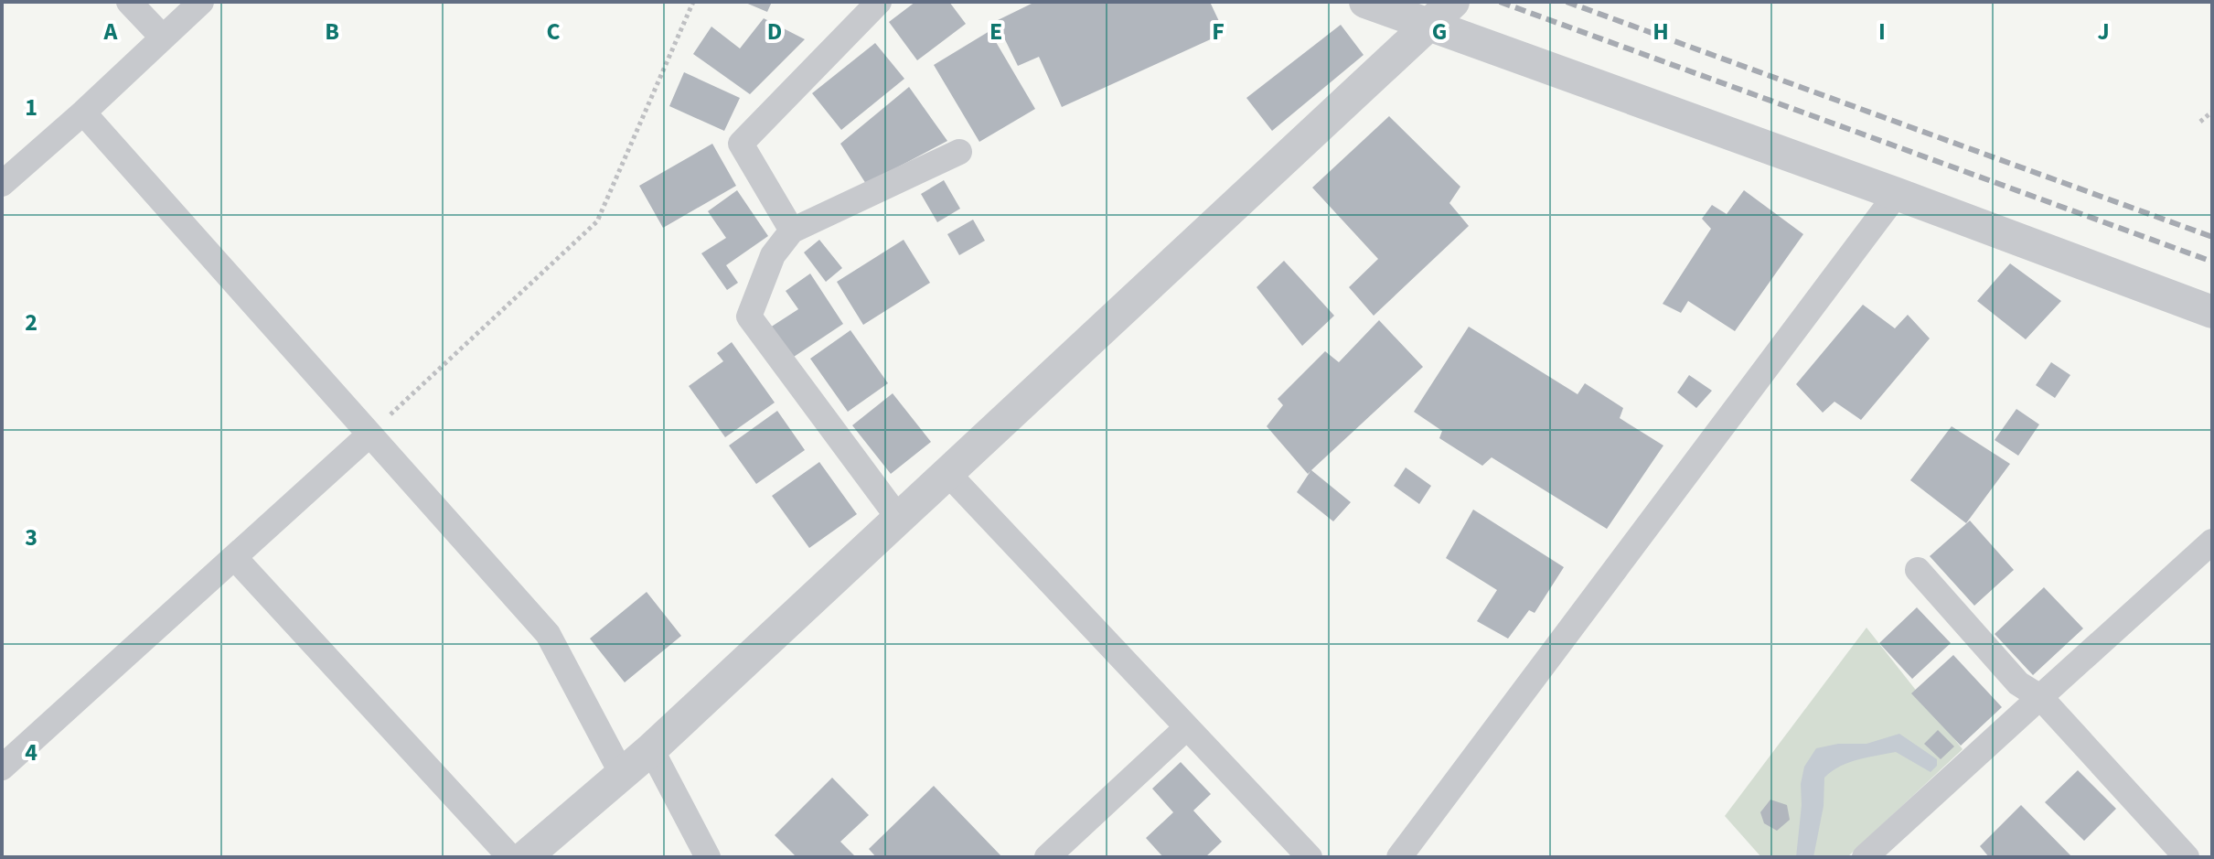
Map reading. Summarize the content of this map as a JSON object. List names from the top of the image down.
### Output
{
  "grid": {
    "columns": [
      "A",
      "B",
      "C",
      "D",
      "E",
      "F",
      "G",
      "H",
      "I",
      "J"
    ],
    "rows": [
      "1",
      "2",
      "3",
      "4"
    ]
  }
}
